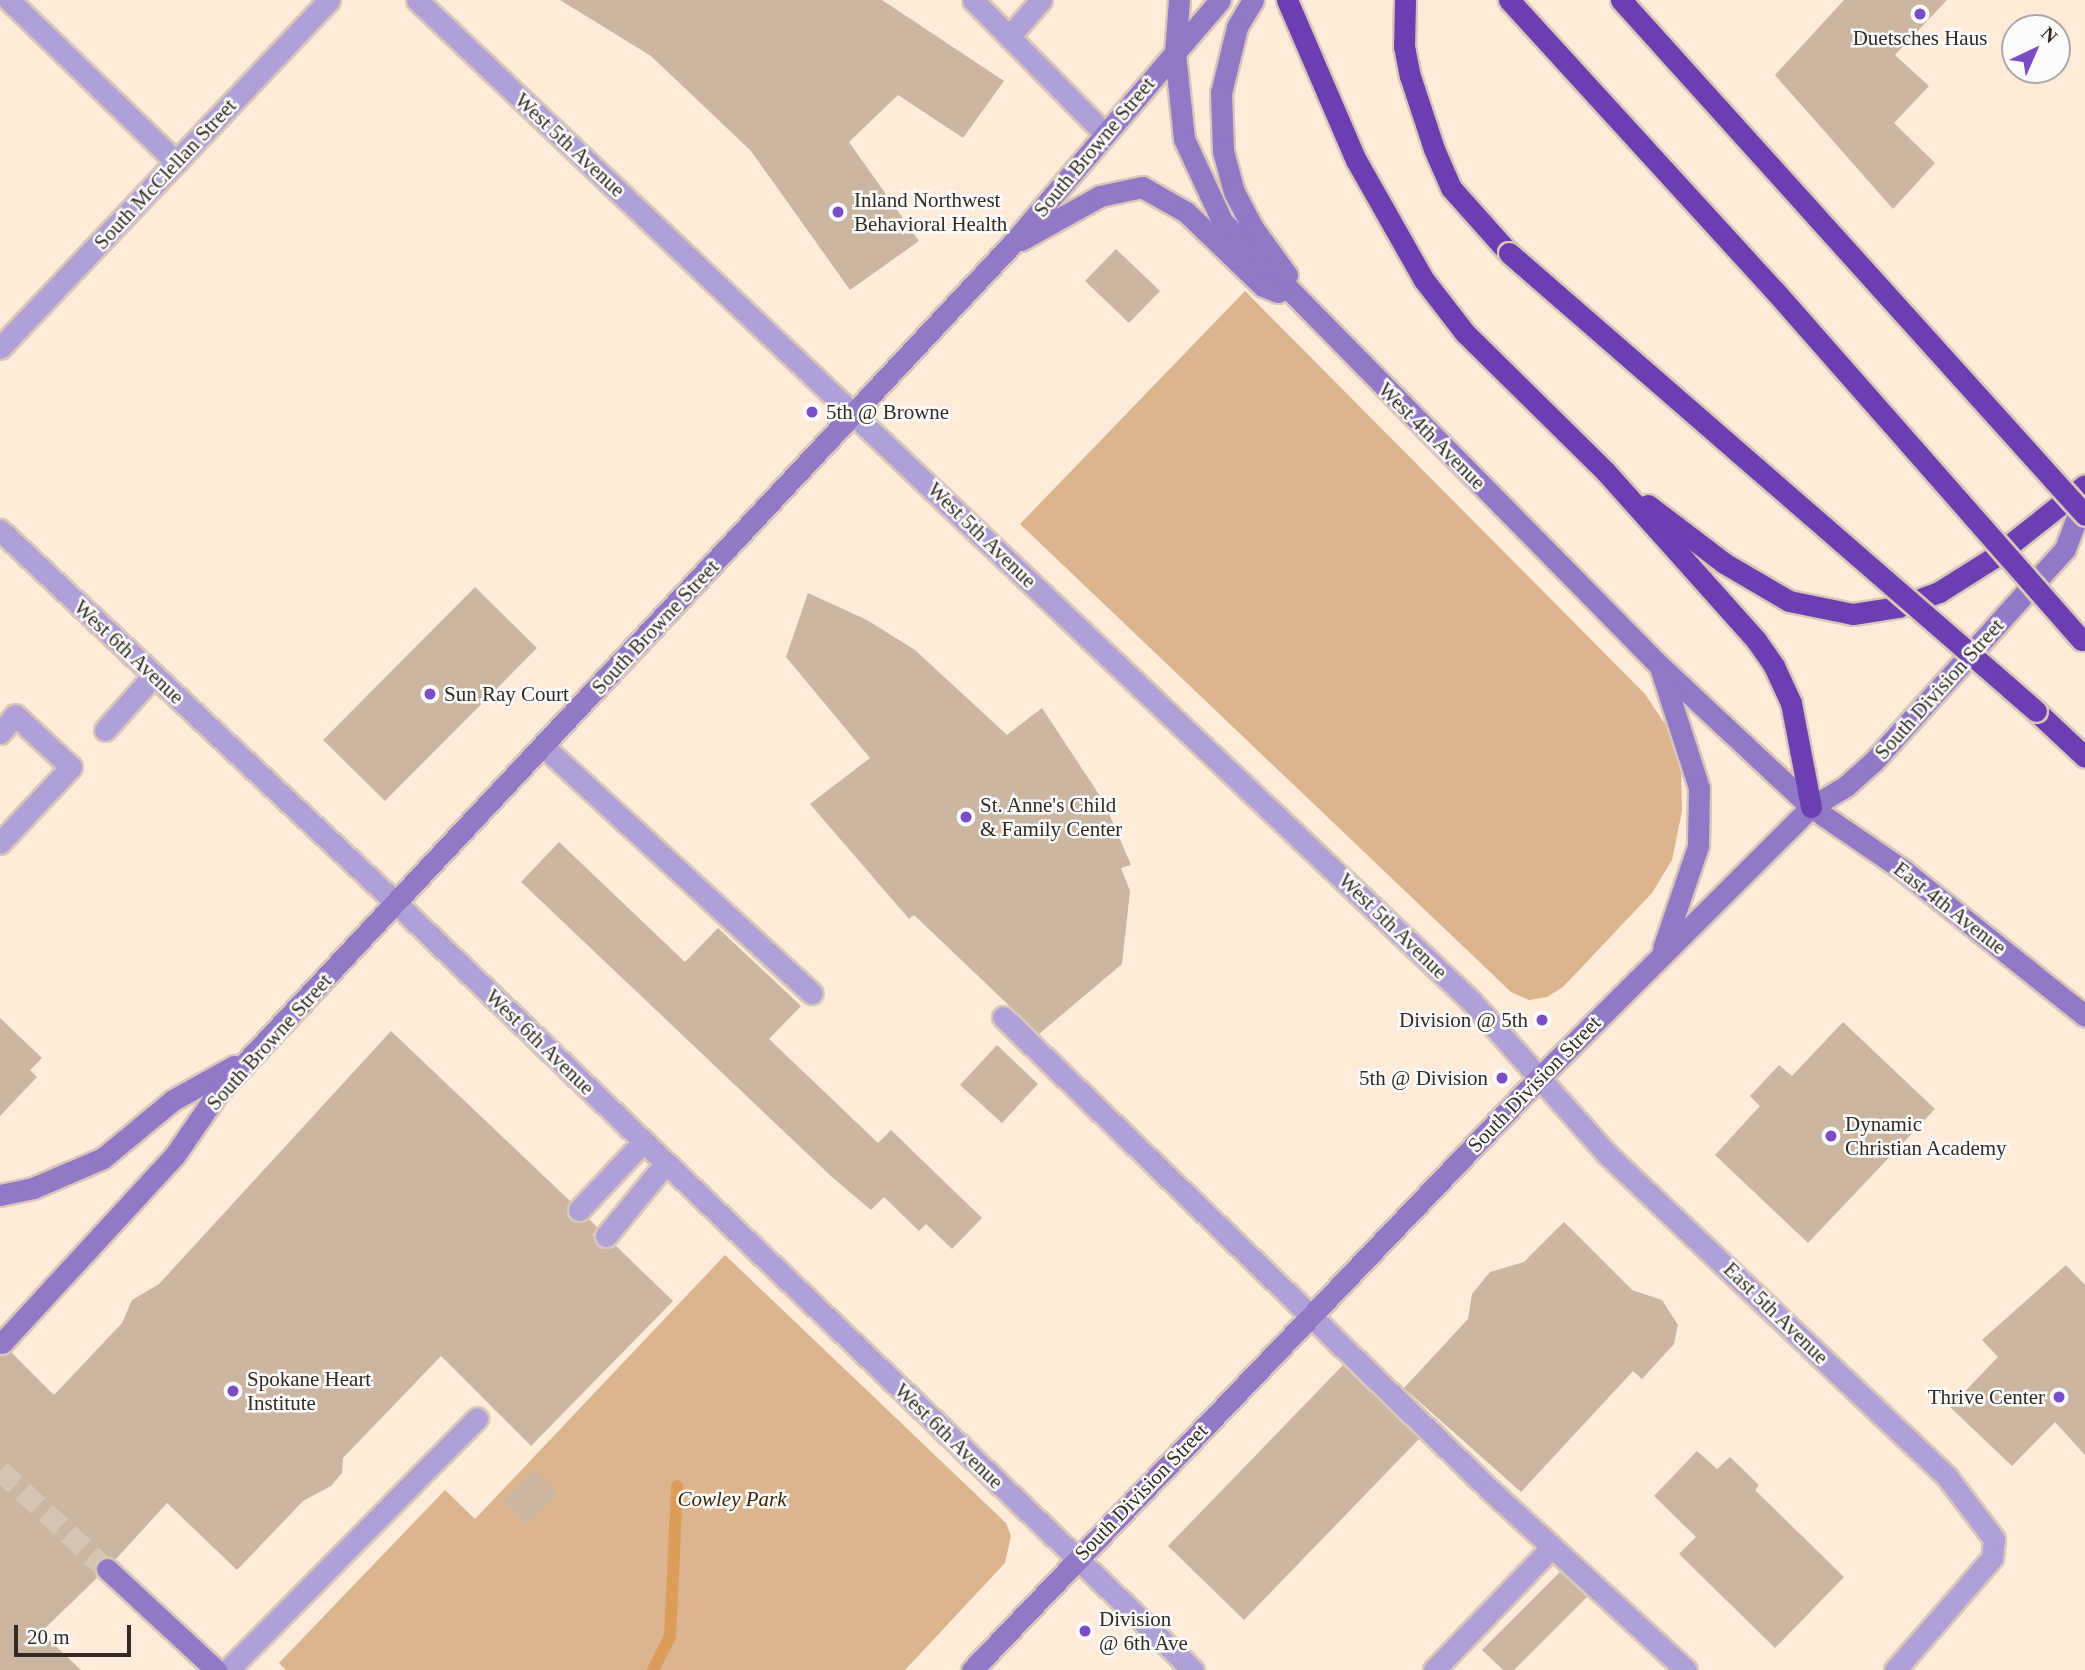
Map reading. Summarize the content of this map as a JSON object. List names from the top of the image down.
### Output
{
  "streets": {
    "street": [
      "West 5th Avenue",
      "South Browne Street",
      "South McClellan Street",
      "West 4th Avenue",
      "West 6th Avenue",
      "South Division Street",
      "East 4th Avenue",
      "East 5th Avenue"
    ]
  },
  "crossings": [
    ["West 5th Avenue", "South Browne Street"],
    ["West 5th Avenue", "South Division Street"],
    ["West 5th Avenue", "East 5th Avenue"],
    ["South Browne Street", "West 4th Avenue"],
    ["South Browne Street", "West 6th Avenue"],
    ["West 4th Avenue", "South Division Street"],
    ["West 4th Avenue", "East 4th Avenue"],
    ["West 6th Avenue", "South Division Street"],
    ["South Division Street", "East 4th Avenue"],
    ["South Division Street", "East 5th Avenue"]
  ],
  "parks": ["Cowley Park"],
  "places": [
    "Duetsches Haus",
    "Inland Northwest Behavioral Health",
    "5th @ Browne",
    "Sun Ray Court",
    "St. Anne's Child & Family Center",
    "Division @ 5th",
    "5th @ Division",
    "Dynamic Christian Academy",
    "Spokane Heart Institute",
    "Thrive Center",
    "Division @ 6th Ave"
  ],
  "scale_bar": "20 m",
  "north": "top right"
}
